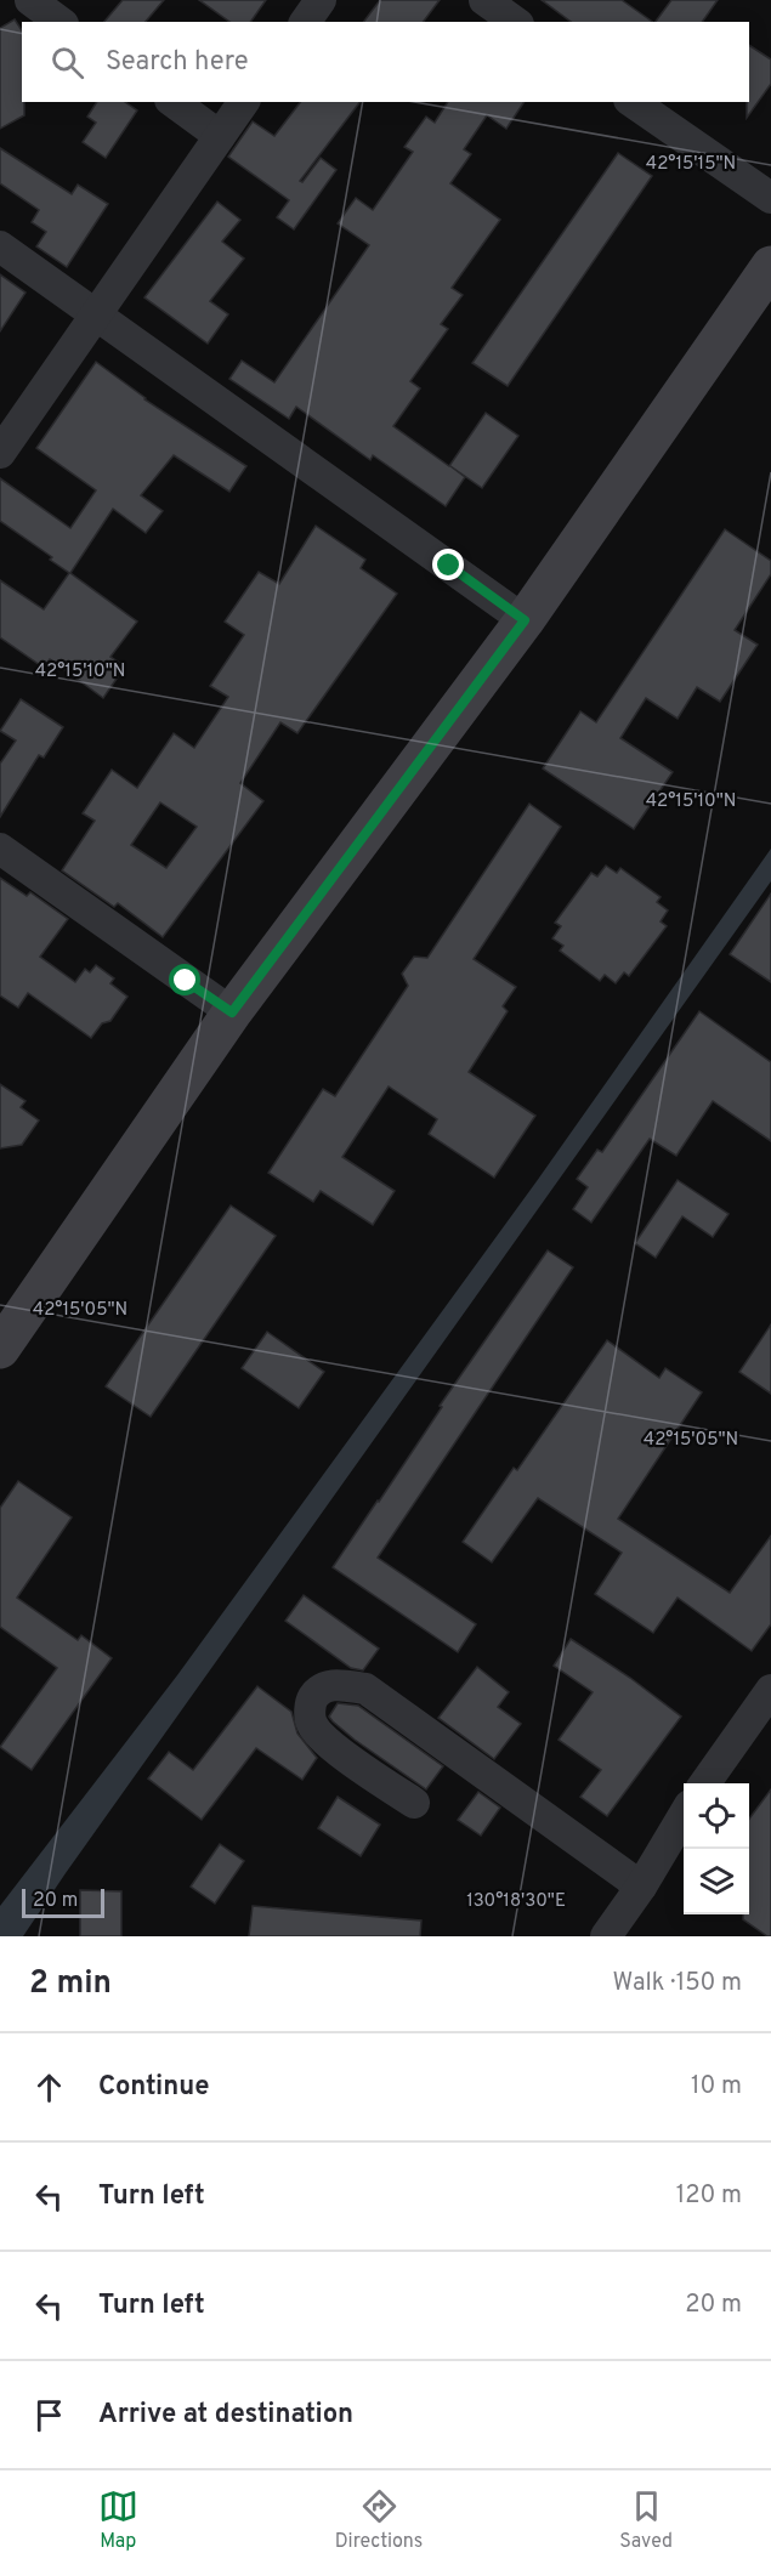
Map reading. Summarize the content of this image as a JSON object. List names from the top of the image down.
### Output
{
  "scale_bar": "20 m",
  "page": {
    "search": "Search here",
    "scale": "20 m",
    "heading": ["2 min", "Walk · 150 m"],
    "list": [
      ["Continue", "10 m"],
      ["Turn left", "120 m"],
      ["Turn left", "20 m"],
      "Arrive at destination"
    ],
    "nav": ["Map", "Directions", "Saved"]
  },
  "coordinates": [
    "42°15'15\"N",
    "42°15'10\"N",
    "42°15'05\"N",
    "130°18'30\"E"
  ]
}
